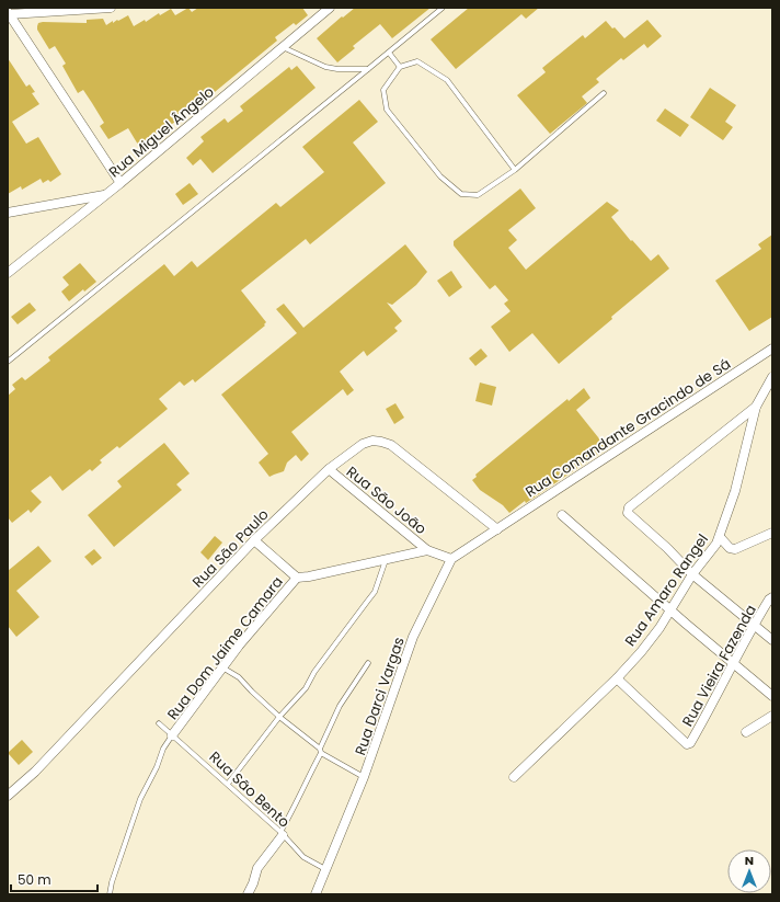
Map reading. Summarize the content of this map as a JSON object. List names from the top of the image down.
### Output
{
  "streets": {
    "street": [
      "Rua Miguel Ângelo",
      "Rua Comandante Gracindo de Sá",
      "Rua São João",
      "Rua São Paulo",
      "Rua Amaro Rangel",
      "Rua Dom Jaime Camara",
      "Rua Vieira Fazenda",
      "Rua Darci Vargas"
    ],
    "lane": ["Rua São Bento"]
  },
  "crossings": [
    ["Rua Comandante Gracindo de Sá", "Rua São Paulo"],
    ["Rua São João", "Rua São Paulo"],
    ["Rua Amaro Rangel", "Rua Vieira Fazenda"],
    ["Rua Dom Jaime Camara", "Rua São Bento"],
    ["Rua Darci Vargas", "Rua São Bento"]
  ],
  "scale_bar": "50 m",
  "north": "top"
}
